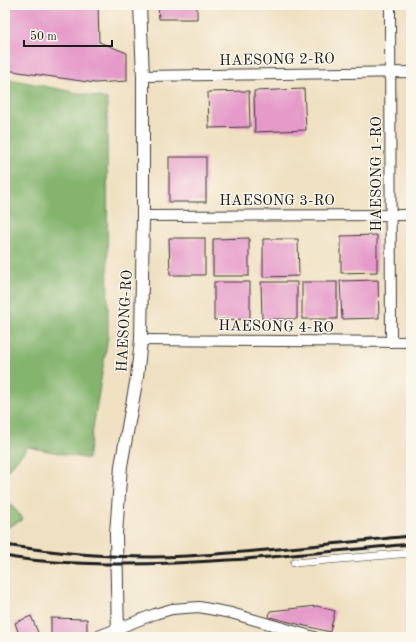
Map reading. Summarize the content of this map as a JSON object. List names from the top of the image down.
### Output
{
  "streets": {
    "street": [
      "HAESONG 2-RO",
      "HAESONG 1-RO",
      "HAESONG 3-RO",
      "HAESONG-RO",
      "HAESONG 4-RO"
    ]
  },
  "crossings": [
    ["HAESONG 2-RO", "HAESONG 1-RO"],
    ["HAESONG 2-RO", "HAESONG-RO"],
    ["HAESONG 1-RO", "HAESONG 3-RO"],
    ["HAESONG 1-RO", "HAESONG 4-RO"],
    ["HAESONG 3-RO", "HAESONG-RO"],
    ["HAESONG-RO", "HAESONG 4-RO"]
  ],
  "scale_bar": "50 m"
}
